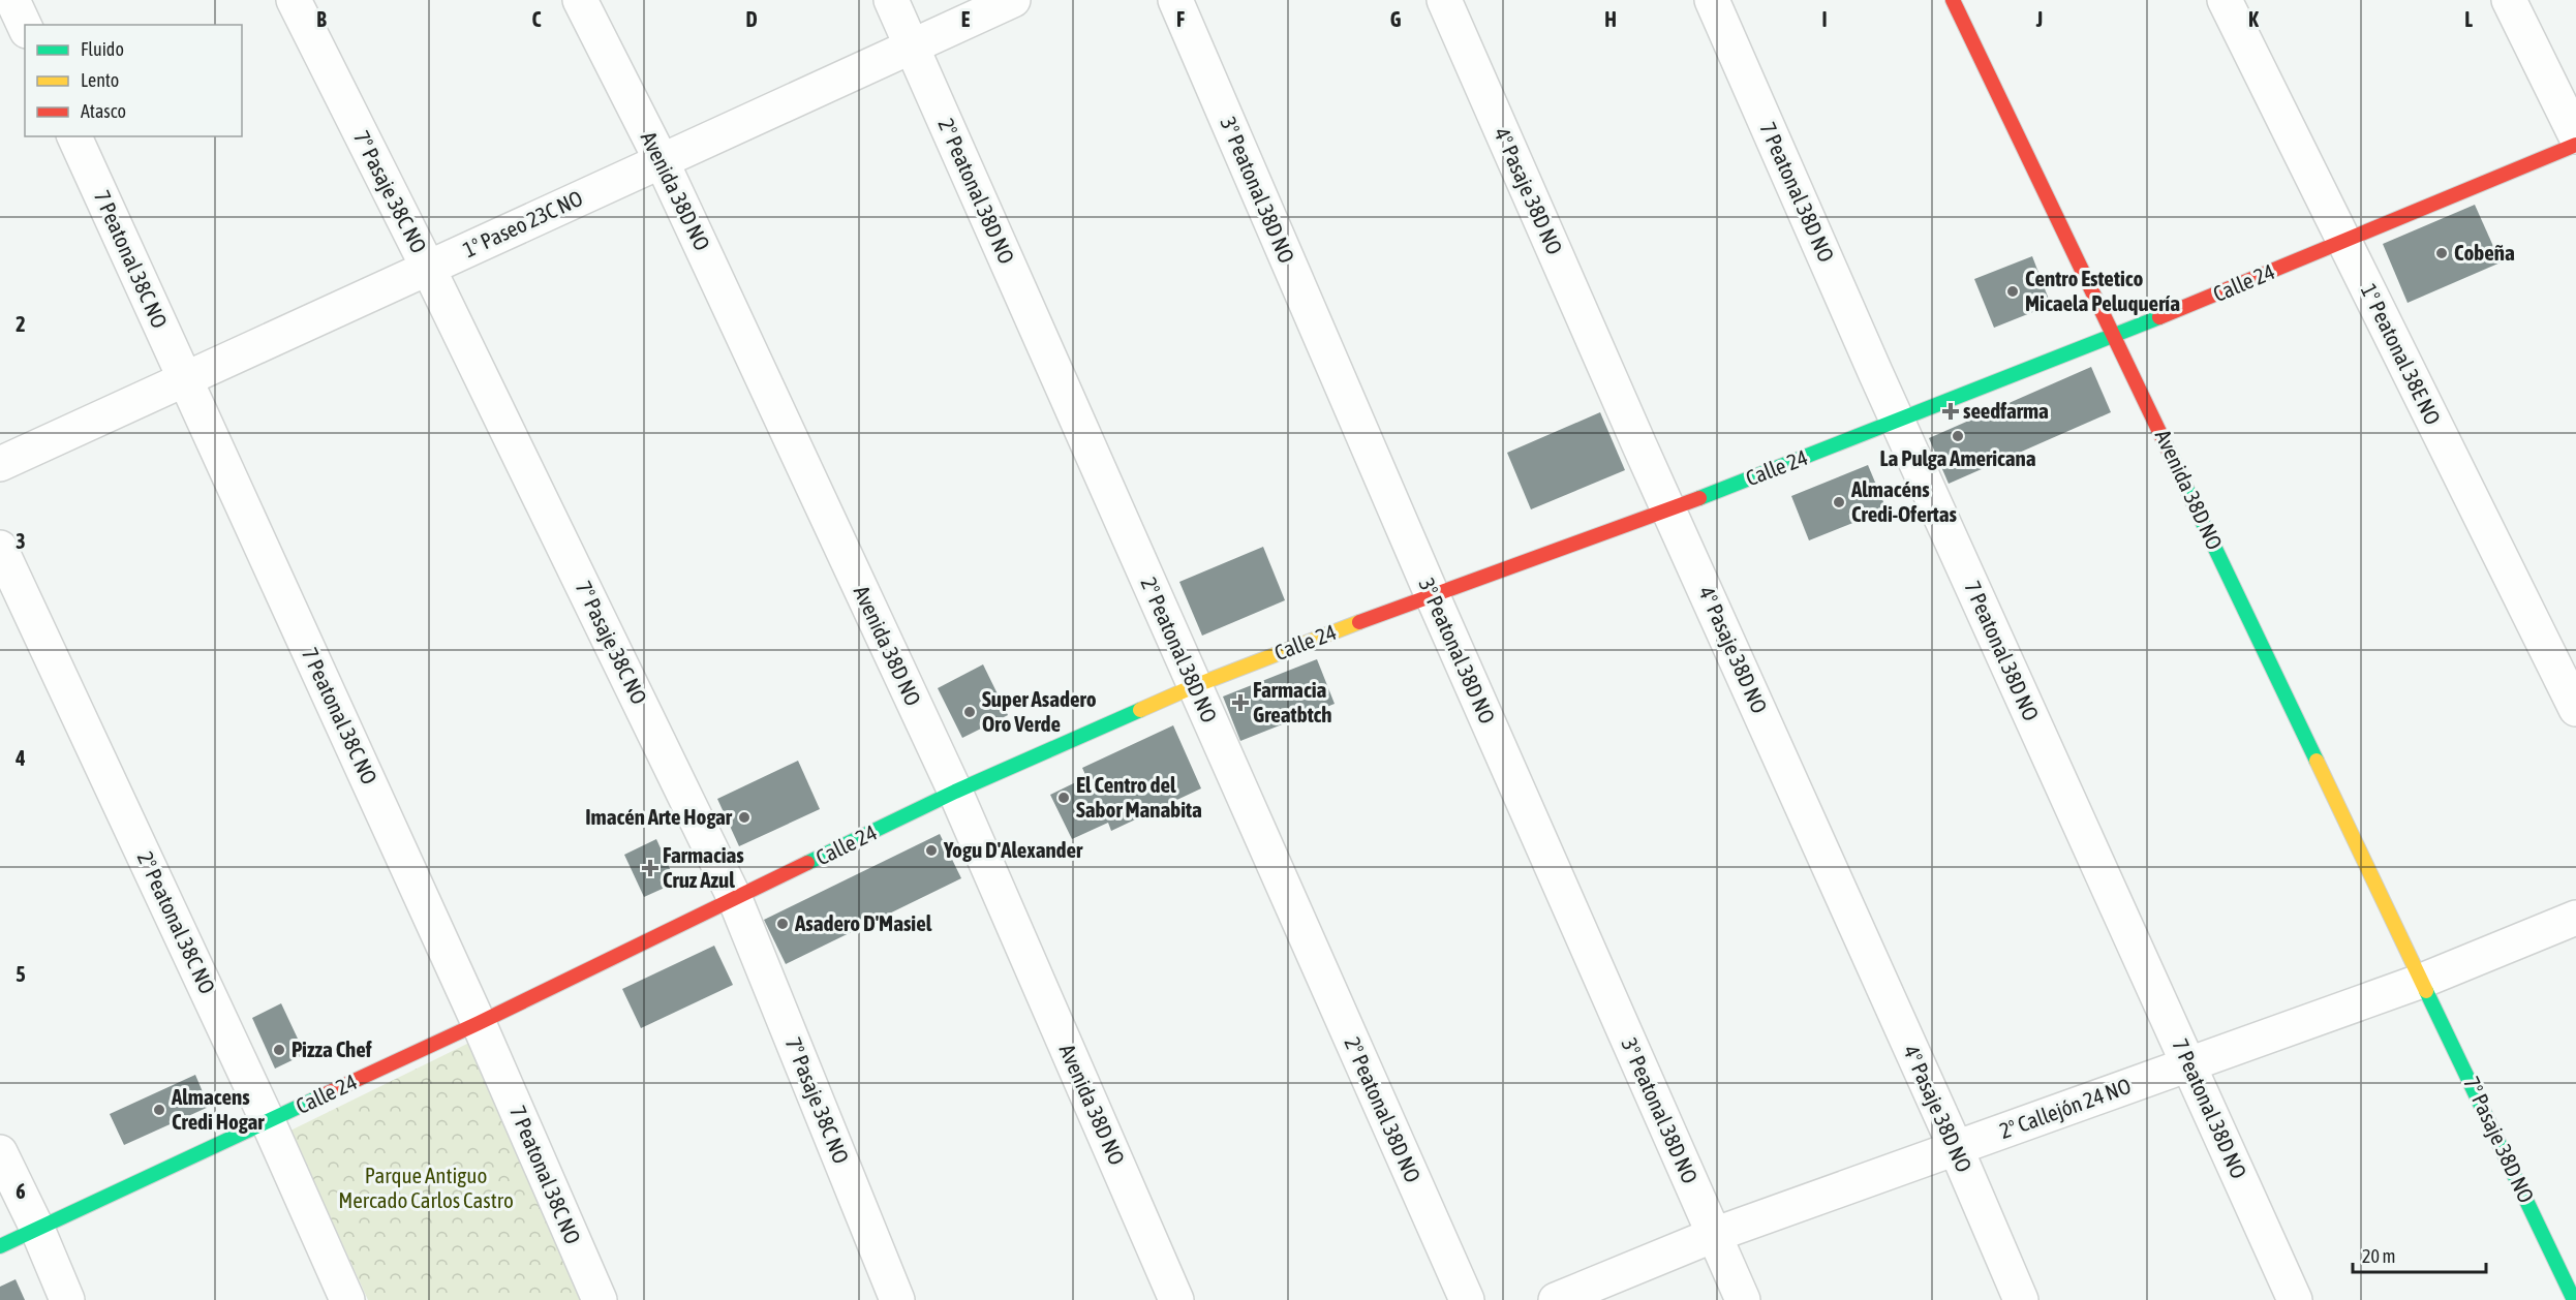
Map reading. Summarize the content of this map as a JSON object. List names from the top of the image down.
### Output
{
  "streets": {
    "street": [
      "3° Peatonal 38D NO",
      "Avenida 38D NO",
      "2° Peatonal 38D NO",
      "4° Pasaje 38D NO",
      "7° Pasaje 38C NO",
      "7 Peatonal 38D NO",
      "1° Paseo 23C NO",
      "7 Peatonal 38C NO",
      "Calle 24",
      "1° Peatonal 38E NO",
      "2° Peatonal 38C NO",
      "2° Callejón 24 NO",
      "7° Pasaje 38D NO"
    ]
  },
  "crossings": [
    ["3° Peatonal 38D NO", "Calle 24"],
    ["3° Peatonal 38D NO", "2° Callejón 24 NO"],
    ["Avenida 38D NO", "1° Paseo 23C NO"],
    ["Avenida 38D NO", "Calle 24"],
    ["Avenida 38D NO", "2° Callejón 24 NO"],
    ["Avenida 38D NO", "7° Pasaje 38D NO"],
    ["2° Peatonal 38D NO", "1° Paseo 23C NO"],
    ["2° Peatonal 38D NO", "Calle 24"],
    ["4° Pasaje 38D NO", "Calle 24"],
    ["4° Pasaje 38D NO", "2° Callejón 24 NO"],
    ["7° Pasaje 38C NO", "1° Paseo 23C NO"],
    ["7° Pasaje 38C NO", "Calle 24"],
    ["7 Peatonal 38D NO", "Calle 24"],
    ["7 Peatonal 38D NO", "2° Callejón 24 NO"],
    ["1° Paseo 23C NO", "7 Peatonal 38C NO"],
    ["7 Peatonal 38C NO", "Calle 24"],
    ["Calle 24", "1° Peatonal 38E NO"],
    ["Calle 24", "2° Peatonal 38C NO"],
    ["2° Callejón 24 NO", "7° Pasaje 38D NO"]
  ],
  "parks": ["Parque Antiguo Mercado Carlos Castro"],
  "places": {
    "other": [
      "Cobeña",
      "Centro Estetico Micaela Peluquería",
      "La Pulga Americana",
      "Almacéns Credi-Ofertas",
      "Super Asadero Oro Verde",
      "El Centro del Sabor Manabita",
      "Imacén Arte Hogar",
      "Yogu D'Alexander",
      "Asadero D'Masiel",
      "Pizza Chef",
      "Almacens Credi Hogar"
    ],
    "health": ["seedfarma", "Farmacia Greatbtch", "Farmacias Cruz Azul"]
  },
  "legend": ["Fluido", "Lento", "Atasco"],
  "scale_bar": "20 m",
  "grid": {
    "columns": [
      "B",
      "C",
      "D",
      "E",
      "F",
      "G",
      "H",
      "I",
      "J",
      "K",
      "L"
    ],
    "rows": [
      "2",
      "3",
      "4",
      "5",
      "6"
    ]
  }
}
